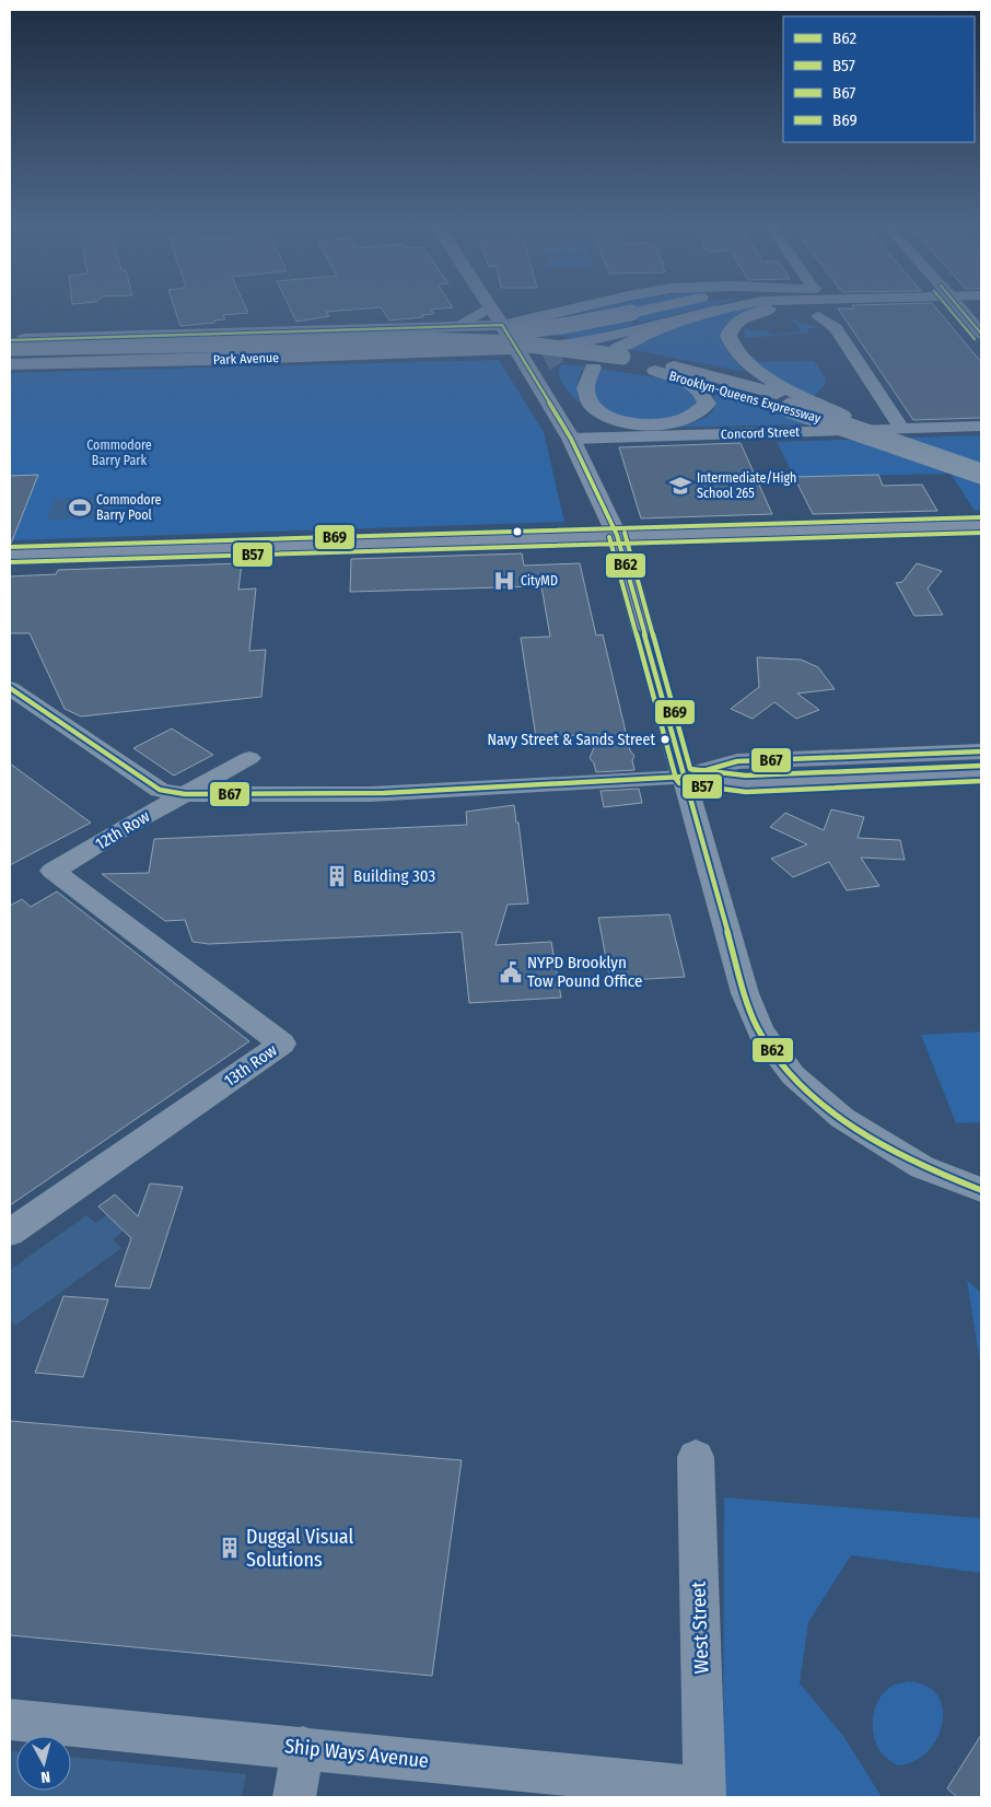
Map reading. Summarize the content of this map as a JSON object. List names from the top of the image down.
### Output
{
  "streets": {
    "highway": ["Brooklyn-Queens Expressway"],
    "main road": ["Park Avenue"],
    "street": [
      "Concord Street",
      "12th Row",
      "13th Row",
      "West Street",
      "Ship Ways Avenue"
    ]
  },
  "crossings": [
    ["12th Row", "13th Row"],
    ["West Street", "Ship Ways Avenue"]
  ],
  "parks": ["Commodore Barry Park"],
  "places": {
    "school or university": ["Intermediate/High School 265"],
    "sports": ["Commodore Barry Pool"],
    "hospital": ["CityMD"],
    "other": ["Navy Street & Sands Street"],
    "building": ["Building 303", "Duggal Visual Solutions"],
    "public building": ["NYPD Brooklyn Tow Pound Office"]
  },
  "lines": [
    "transit line B62",
    "transit line B57",
    "transit line B69",
    "transit line B67"
  ],
  "legend": [
    "B62",
    "B57",
    "B67",
    "B69"
  ],
  "north": "bottom"
}
